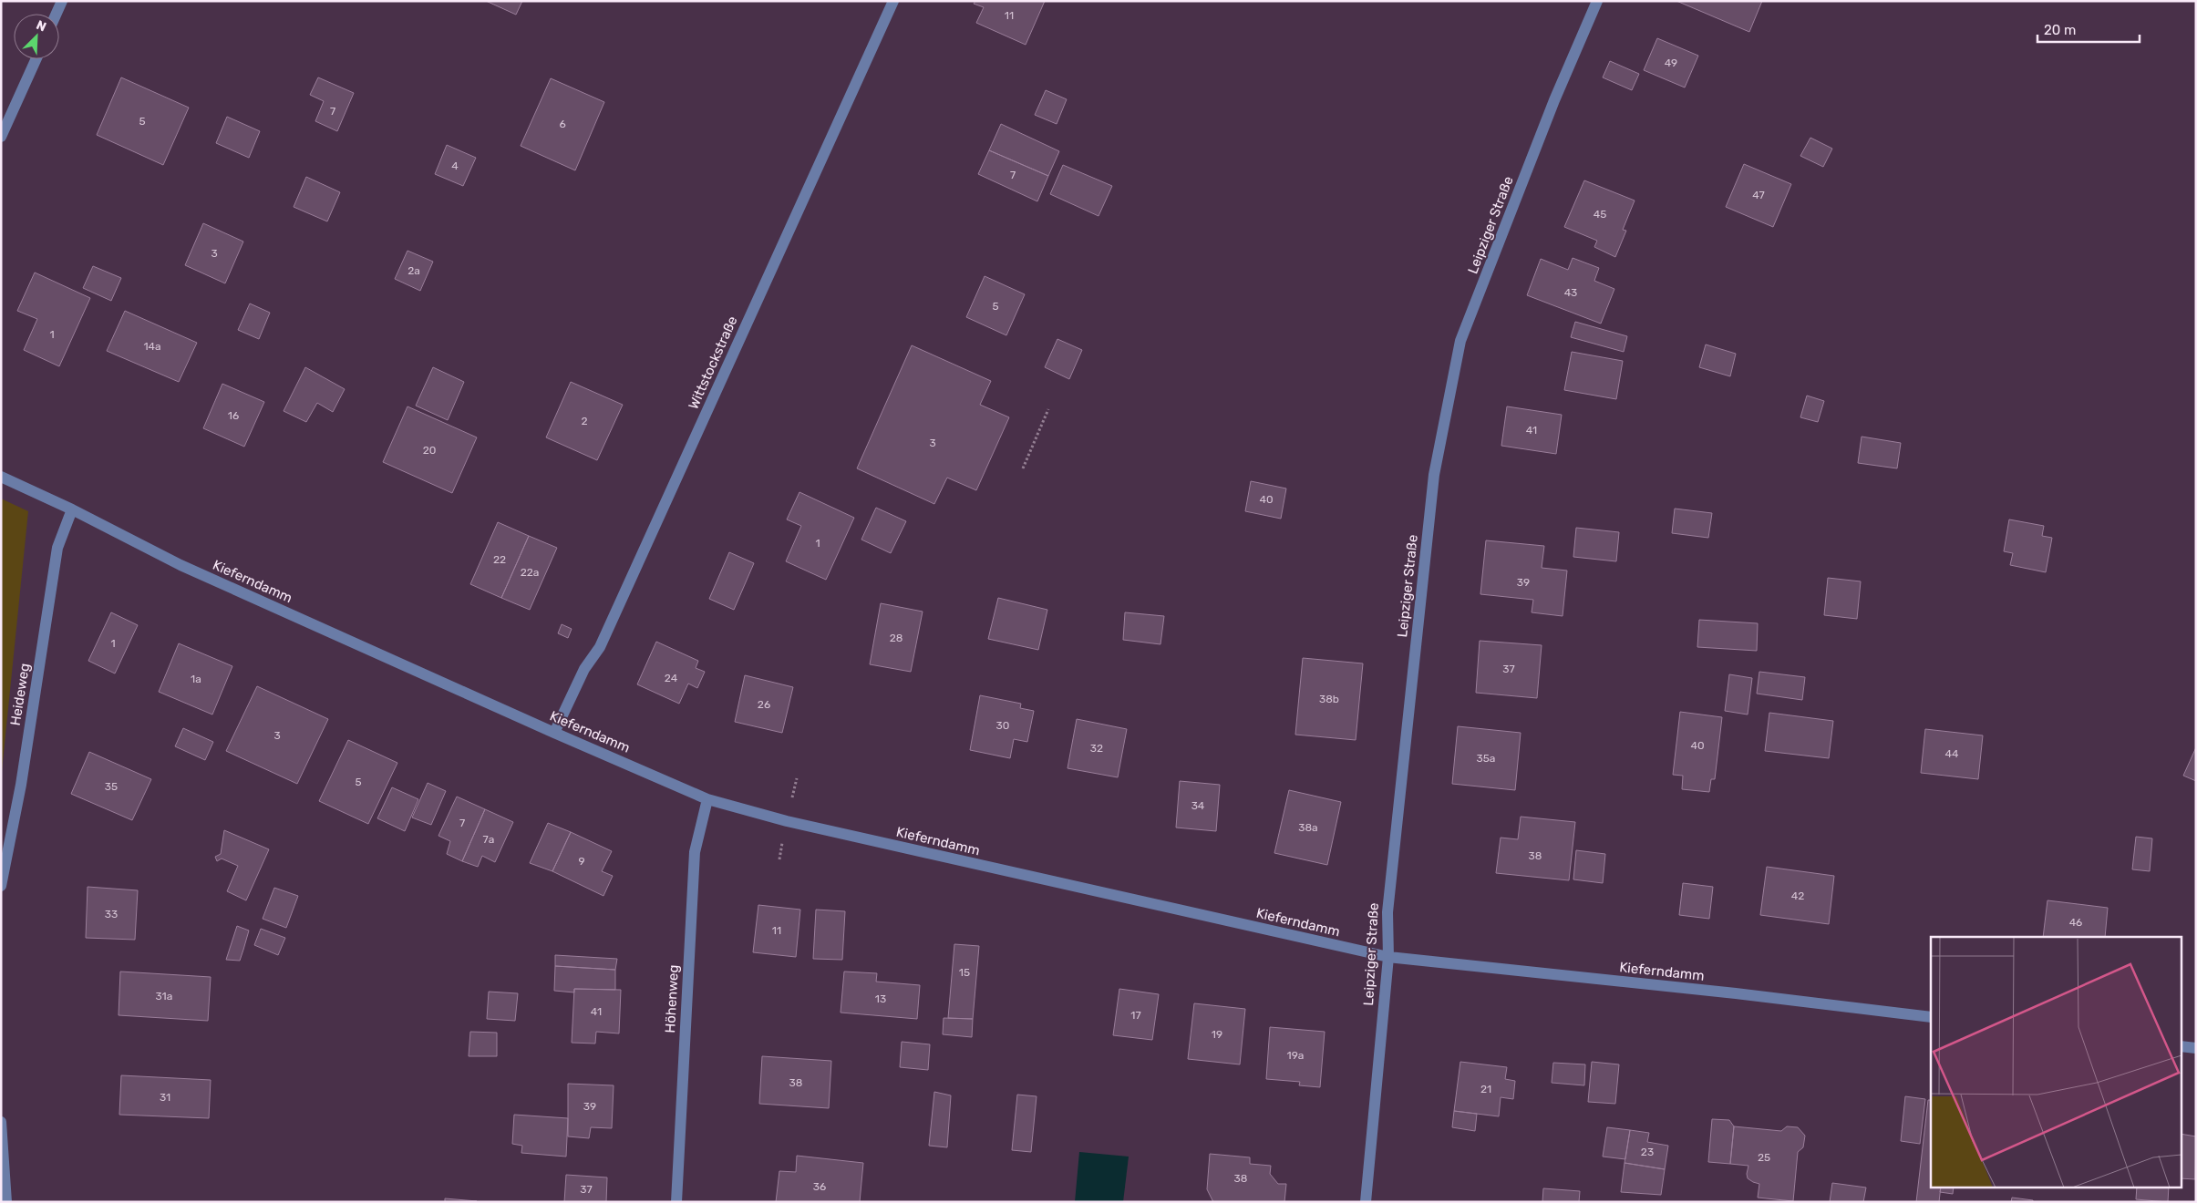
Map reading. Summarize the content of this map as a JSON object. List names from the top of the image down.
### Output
{
  "streets": {
    "street": [
      "Leipziger Straße",
      "Wittstockstraße",
      "Kieferndamm",
      "Heideweg",
      "Höhenweg"
    ]
  },
  "crossings": [
    ["Leipziger Straße", "Kieferndamm"],
    ["Wittstockstraße", "Kieferndamm"],
    ["Kieferndamm", "Heideweg"],
    ["Kieferndamm", "Höhenweg"]
  ],
  "house_numbers": [
    "11",
    "49",
    "7",
    "5",
    "6",
    "4",
    "7",
    "47",
    "45",
    "3",
    "2a",
    "43",
    "5",
    "1",
    "14a",
    "16",
    "2",
    "41",
    "3",
    "20",
    "40",
    "1",
    "22",
    "22a",
    "39",
    "28",
    "1",
    "37",
    "24",
    "1a",
    "38b",
    "26",
    "30",
    "3",
    "40",
    "32",
    "44",
    "35a",
    "5",
    "35",
    "34",
    "7",
    "38a",
    "7a",
    "38",
    "9",
    "42",
    "33",
    "46",
    "11",
    "15",
    "31a",
    "13",
    "41",
    "17",
    "19",
    "19a",
    "38",
    "21",
    "31",
    "39",
    "23",
    "25",
    "38",
    "36",
    "37"
  ],
  "scale_bar": "20 m",
  "north": "top right"
}
